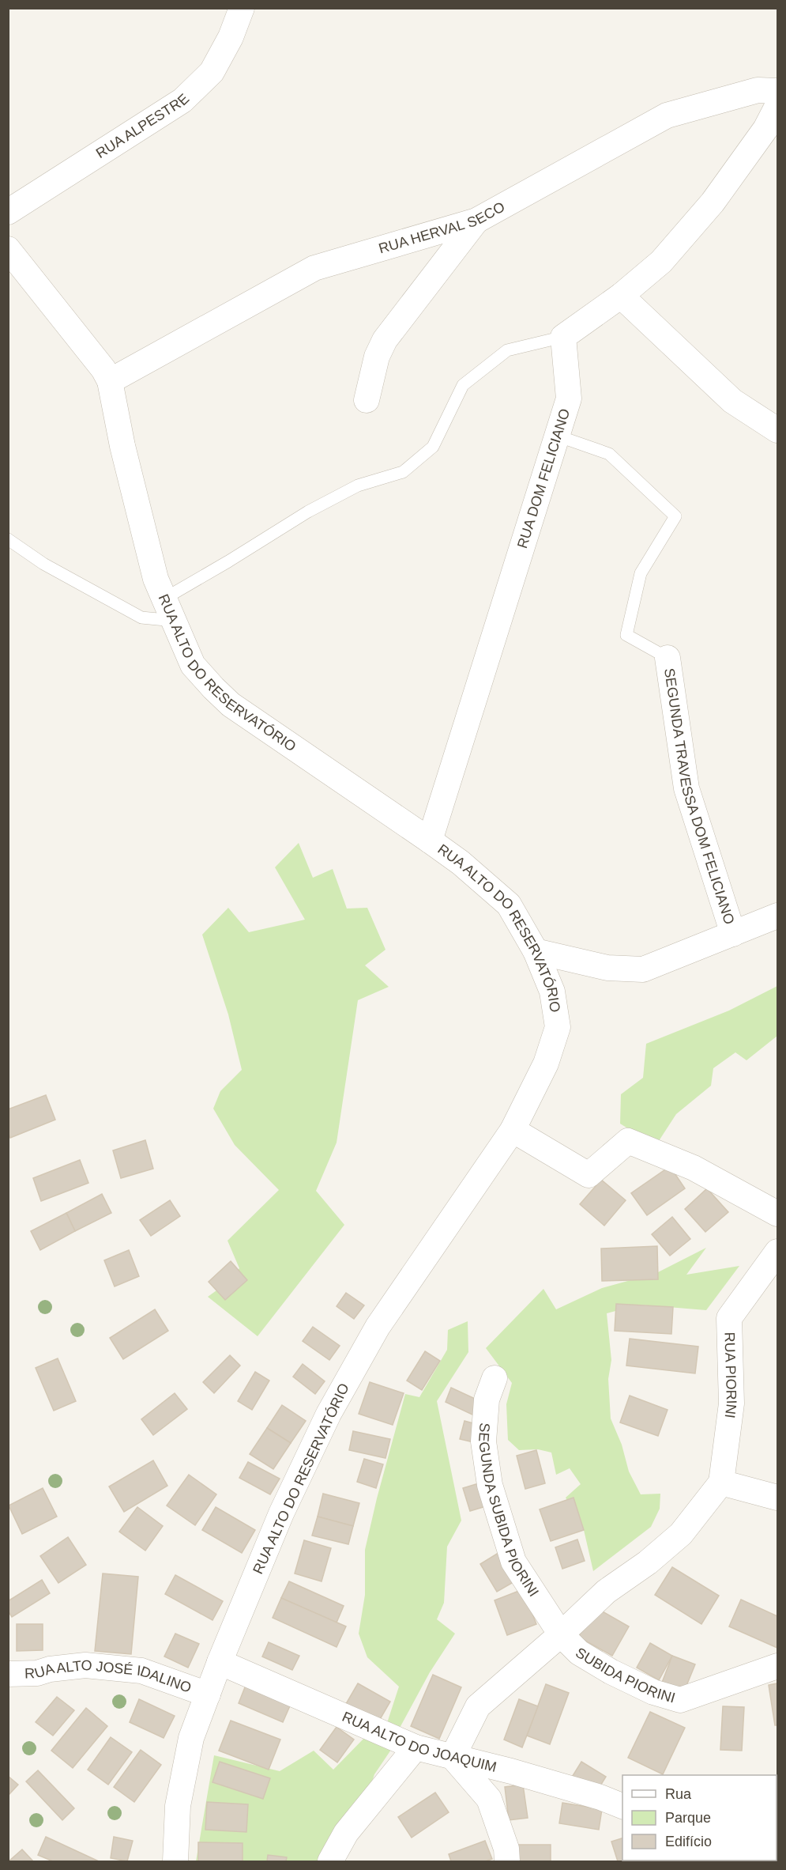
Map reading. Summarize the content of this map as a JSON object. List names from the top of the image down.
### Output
{
  "streets": {
    "street": [
      "RUA ALPESTRE",
      "RUA HERVAL SECO",
      "RUA DOM FELICIANO",
      "RUA ALTO DO RESERVATÓRIO",
      "SEGUNDA TRAVESSA DOM FELICIANO",
      "RUA PIORINI",
      "SEGUNDA SUBIDA PIORINI",
      "SUBIDA PIORINI",
      "RUA ALTO JOSÉ IDALINO",
      "RUA ALTO DO JOAQUIM"
    ]
  },
  "crossings": [
    ["RUA HERVAL SECO", "RUA ALTO DO RESERVATÓRIO"],
    ["RUA DOM FELICIANO", "RUA ALTO DO RESERVATÓRIO"],
    ["RUA ALTO DO RESERVATÓRIO", "RUA ALTO JOSÉ IDALINO"],
    ["RUA ALTO DO RESERVATÓRIO", "RUA ALTO DO JOAQUIM"],
    ["RUA PIORINI", "SUBIDA PIORINI"],
    ["SEGUNDA SUBIDA PIORINI", "SUBIDA PIORINI"],
    ["SUBIDA PIORINI", "RUA ALTO DO JOAQUIM"]
  ],
  "legend": ["Rua", "Parque", "Edifício"]
}
